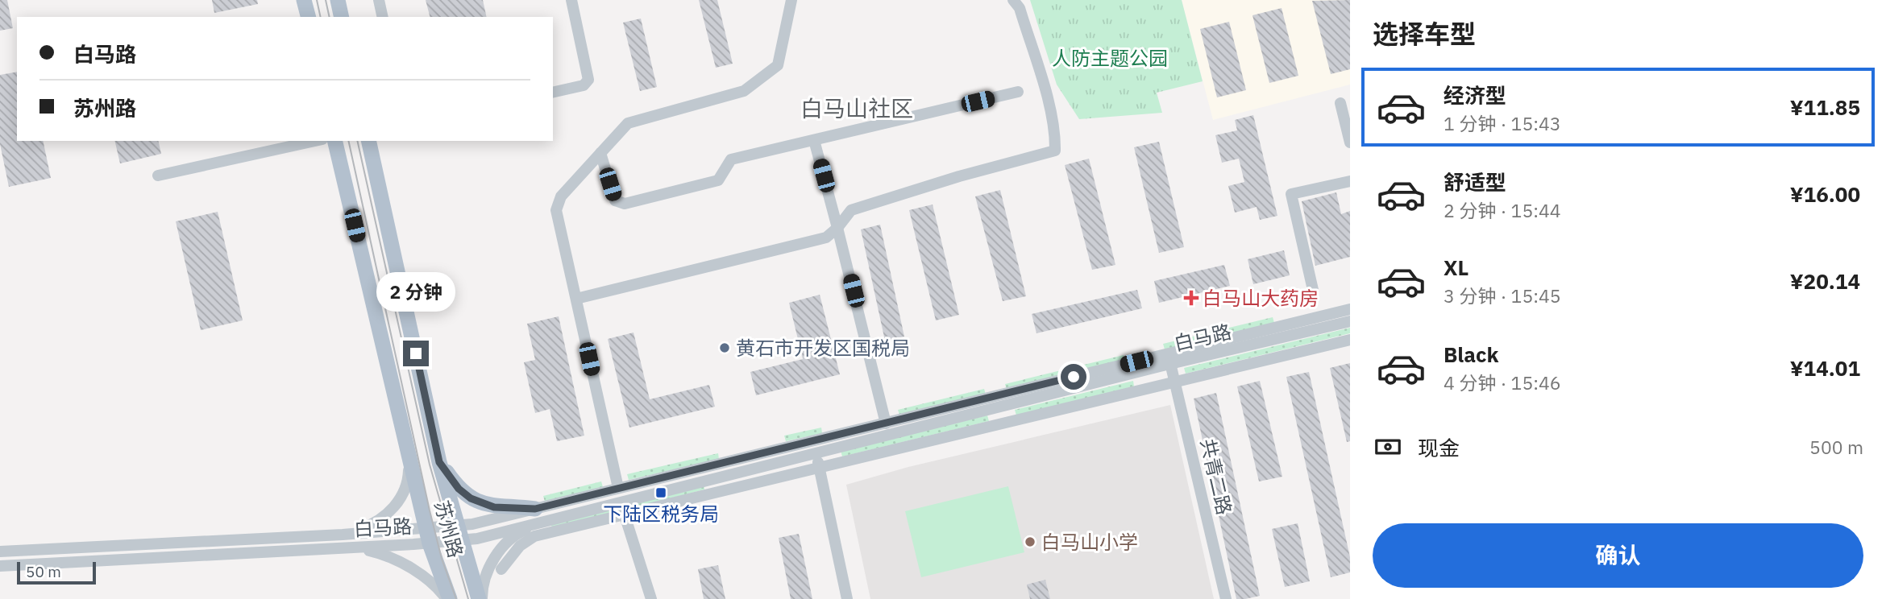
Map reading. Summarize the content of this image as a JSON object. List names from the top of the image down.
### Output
{
  "streets": {
    "main road": ["苏州路"],
    "street": ["白马路", "共青二路"]
  },
  "crossings": [
    ["白马路", "共青二路"],
    ["白马路", "苏州路"]
  ],
  "districts": ["白马山社区"],
  "parks": ["人防主题公园"],
  "places": {
    "health": ["白马山大药房"],
    "other": ["黄石市开发区国税局", "白马山小学"],
    "transit": ["下陆区税务局"]
  },
  "scale_bar": "50 m",
  "page": {
    "heading": "选择车型",
    "banner": ["白马路", "苏州路"],
    "list": [
      {
        "name": "经济型",
        "note": "1 分钟 · 15:43",
        "value": "¥11.85"
      },
      {
        "name": "舒适型",
        "note": "2 分钟 · 15:44",
        "value": "¥16.00"
      },
      {
        "name": "XL",
        "note": "3 分钟 · 15:45",
        "value": "¥20.14"
      },
      {
        "name": "Black",
        "note": "4 分钟 · 15:46",
        "value": "¥14.01"
      }
    ],
    "bubble": "2 分钟",
    "pay": ["现金", "500 m"],
    "buttons": "确认",
    "scale": "50 m"
  }
}
